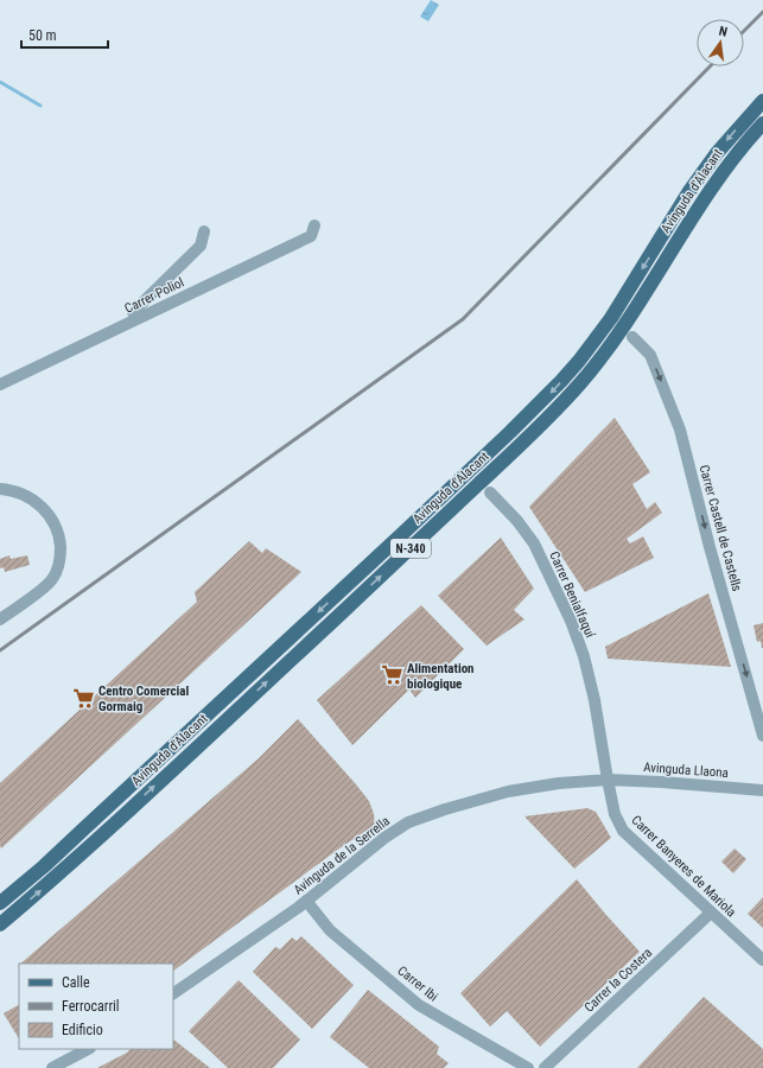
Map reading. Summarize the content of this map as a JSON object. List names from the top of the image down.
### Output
{
  "streets": {
    "main road": ["Avinguda d'Alacant", "N-340"],
    "street": [
      "Carrer Poliol",
      "Carrer Castell de Castells",
      "Carrer Benialfaquí",
      "Avinguda Llaona",
      "Avinguda de la Serrella",
      "Carrer Banyeres de Mariola",
      "Carrer la Costera",
      "Carrer Ibi"
    ]
  },
  "crossings": [
    ["Carrer Benialfaquí", "Avinguda Llaona"],
    ["Carrer Benialfaquí", "Avinguda de la Serrella"],
    ["Carrer Benialfaquí", "Carrer Banyeres de Mariola"],
    ["Avinguda Llaona", "Avinguda de la Serrella"],
    ["Avinguda Llaona", "Carrer Banyeres de Mariola"],
    ["Avinguda de la Serrella", "Carrer Banyeres de Mariola"],
    ["Avinguda de la Serrella", "Carrer Ibi"],
    ["Carrer Banyeres de Mariola", "Carrer la Costera"]
  ],
  "one_way": ["Carrer Castell de Castells"],
  "places": {
    "supermarket": ["Alimentation biologique", "Centro Comercial Gormaig"]
  },
  "legend": ["Calle", "Ferrocarril", "Edificio"],
  "scale_bar": "50 m",
  "north": "top"
}
